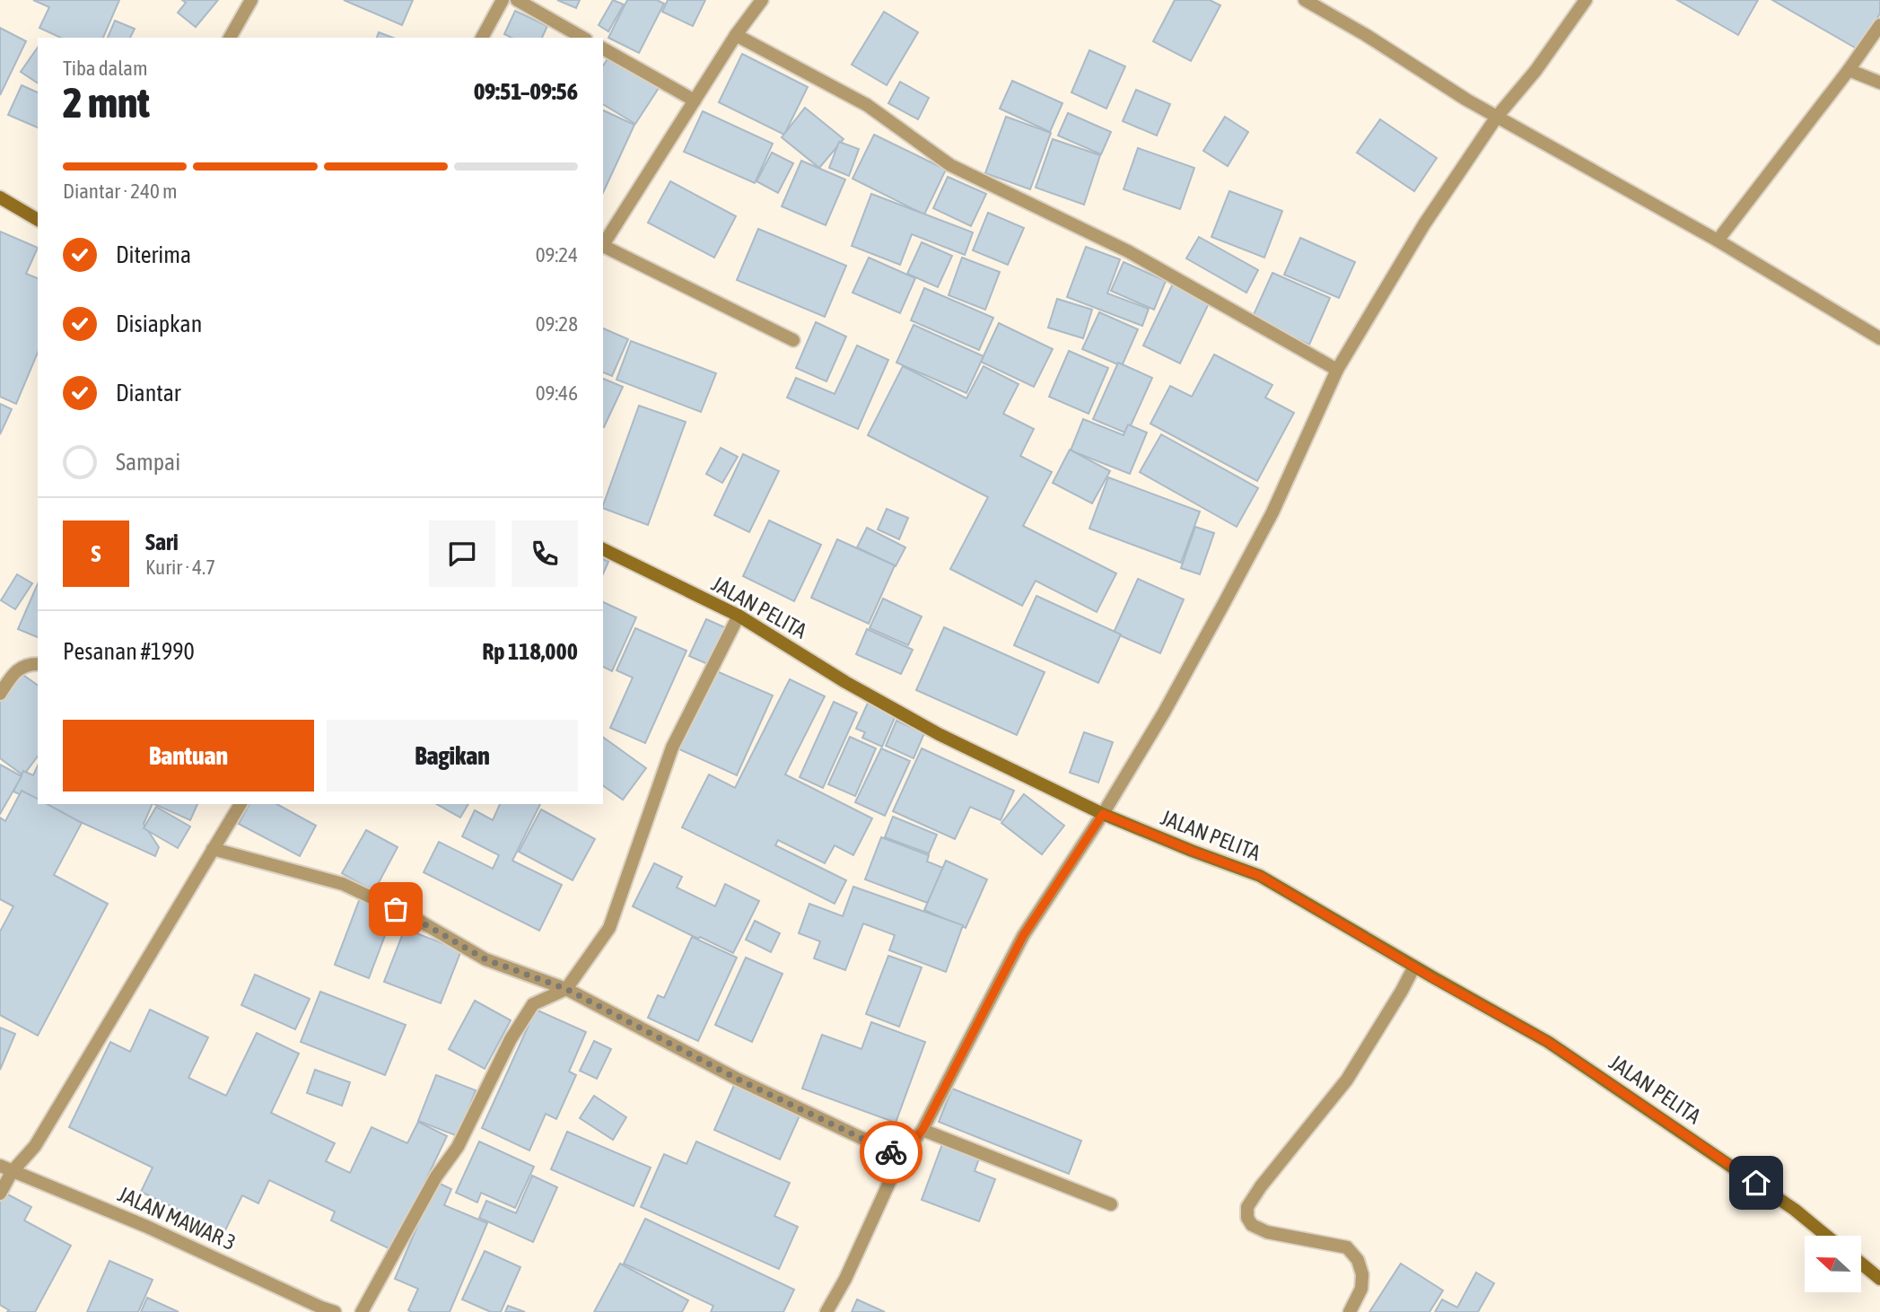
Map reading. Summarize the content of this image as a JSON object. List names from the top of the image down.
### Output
{
  "streets": {
    "street": ["JALAN PELITA", "JALAN MAWAR 3"]
  },
  "north": "left",
  "page": {
    "heading": ["2 mnt", "Tiba dalam", "09:51–09:56"],
    "panel": [
      "Sari",
      "Kurir · 4.7",
      "Pesanan #1990",
      "Rp 118,000"
    ],
    "bar": "Diantar · 240 m",
    "list": [
      ["Diterima", "09:24"],
      ["Disiapkan", "09:28"],
      ["Diantar", "09:46"],
      "Sampai"
    ],
    "round": "S",
    "buttons": ["Bantuan", "Bagikan"]
  }
}
